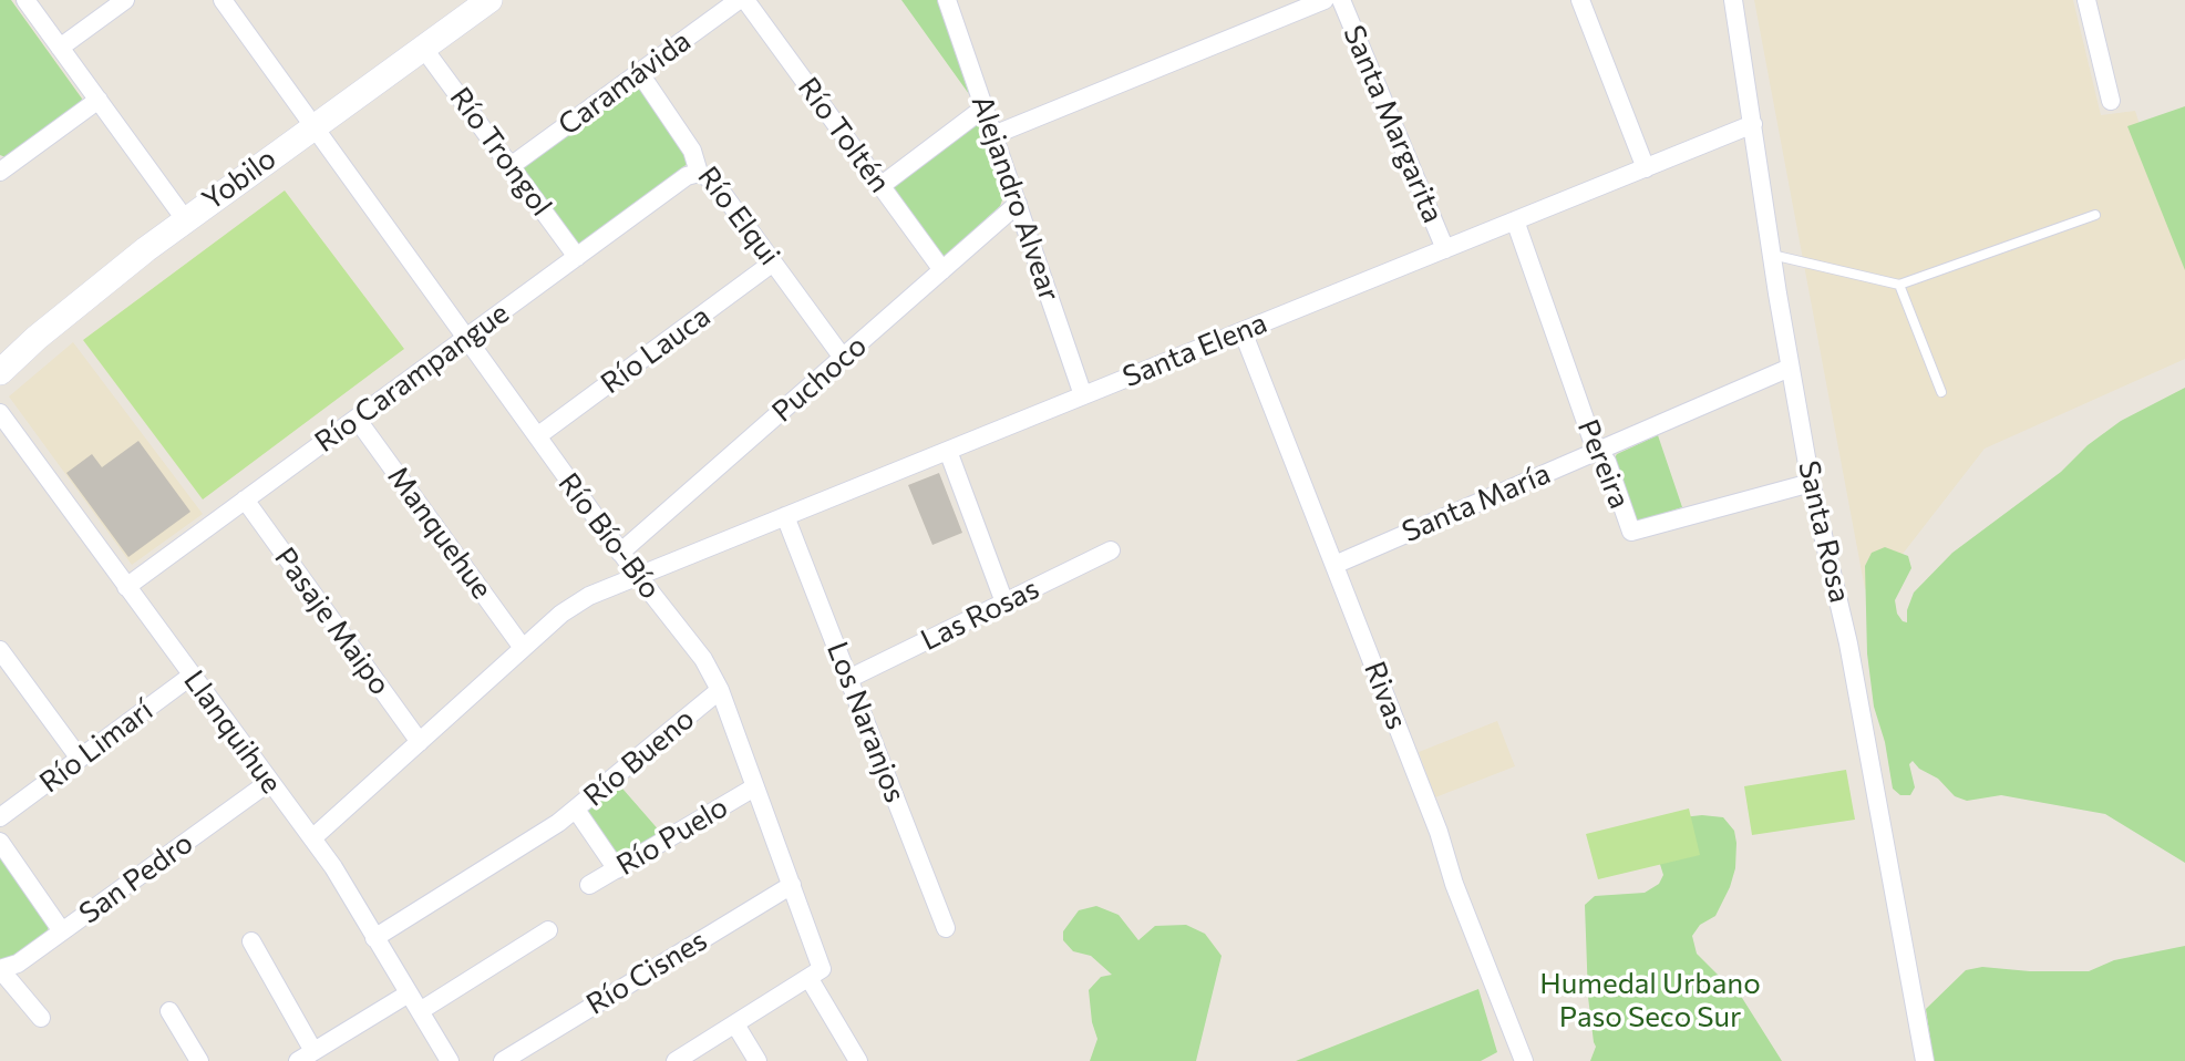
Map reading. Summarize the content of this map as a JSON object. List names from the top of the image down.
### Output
{
  "streets": {
    "main road": ["Yobilo"],
    "street": [
      "Caramávida",
      "Santa Margarita",
      "Río Toltén",
      "Río Trongol",
      "Alejandro Alvear",
      "Río Elqui",
      "Río Lauca",
      "Santa Elena",
      "Río Carampangue",
      "Puchoco",
      "Pereira",
      "Santa María",
      "Santa Rosa",
      "Manquehue",
      "Río Bío-Bío",
      "Las Rosas",
      "Pasaje Maipo",
      "Rivas",
      "Los Naranjos",
      "Llanquihue",
      "Río Limarí",
      "Río Bueno",
      "Río Puelo",
      "San Pedro",
      "Río Cisnes"
    ]
  },
  "crossings": [
    ["Caramávida", "Río Trongol"],
    ["Caramávida", "Río Elqui"],
    ["Santa Margarita", "Santa Elena"],
    ["Río Toltén", "Puchoco"],
    ["Río Trongol", "Yobilo"],
    ["Río Trongol", "Río Carampangue"],
    ["Yobilo", "Río Bío-Bío"],
    ["Alejandro Alvear", "Santa Elena"],
    ["Alejandro Alvear", "Puchoco"],
    ["Río Elqui", "Río Lauca"],
    ["Río Elqui", "Río Carampangue"],
    ["Río Elqui", "Puchoco"],
    ["Río Lauca", "Río Bío-Bío"],
    ["Santa Elena", "Pereira"],
    ["Santa Elena", "Santa Rosa"],
    ["Santa Elena", "Río Bío-Bío"],
    ["Santa Elena", "Rivas"],
    ["Santa Elena", "Los Naranjos"],
    ["Río Carampangue", "Manquehue"],
    ["Río Carampangue", "Río Bío-Bío"],
    ["Río Carampangue", "Pasaje Maipo"],
    ["Río Carampangue", "Llanquihue"],
    ["Puchoco", "Río Bío-Bío"],
    ["Pereira", "Santa María"],
    ["Pereira", "Santa Rosa"],
    ["Santa María", "Santa Rosa"],
    ["Santa María", "Rivas"],
    ["Río Bío-Bío", "Río Bueno"],
    ["Río Bío-Bío", "Río Puelo"],
    ["Río Bío-Bío", "Río Cisnes"],
    ["Las Rosas", "Los Naranjos"],
    ["Llanquihue", "Río Limarí"],
    ["Llanquihue", "Río Bueno"],
    ["Llanquihue", "San Pedro"]
  ],
  "parks": ["Humedal Urbano Paso Seco Sur"]
}
